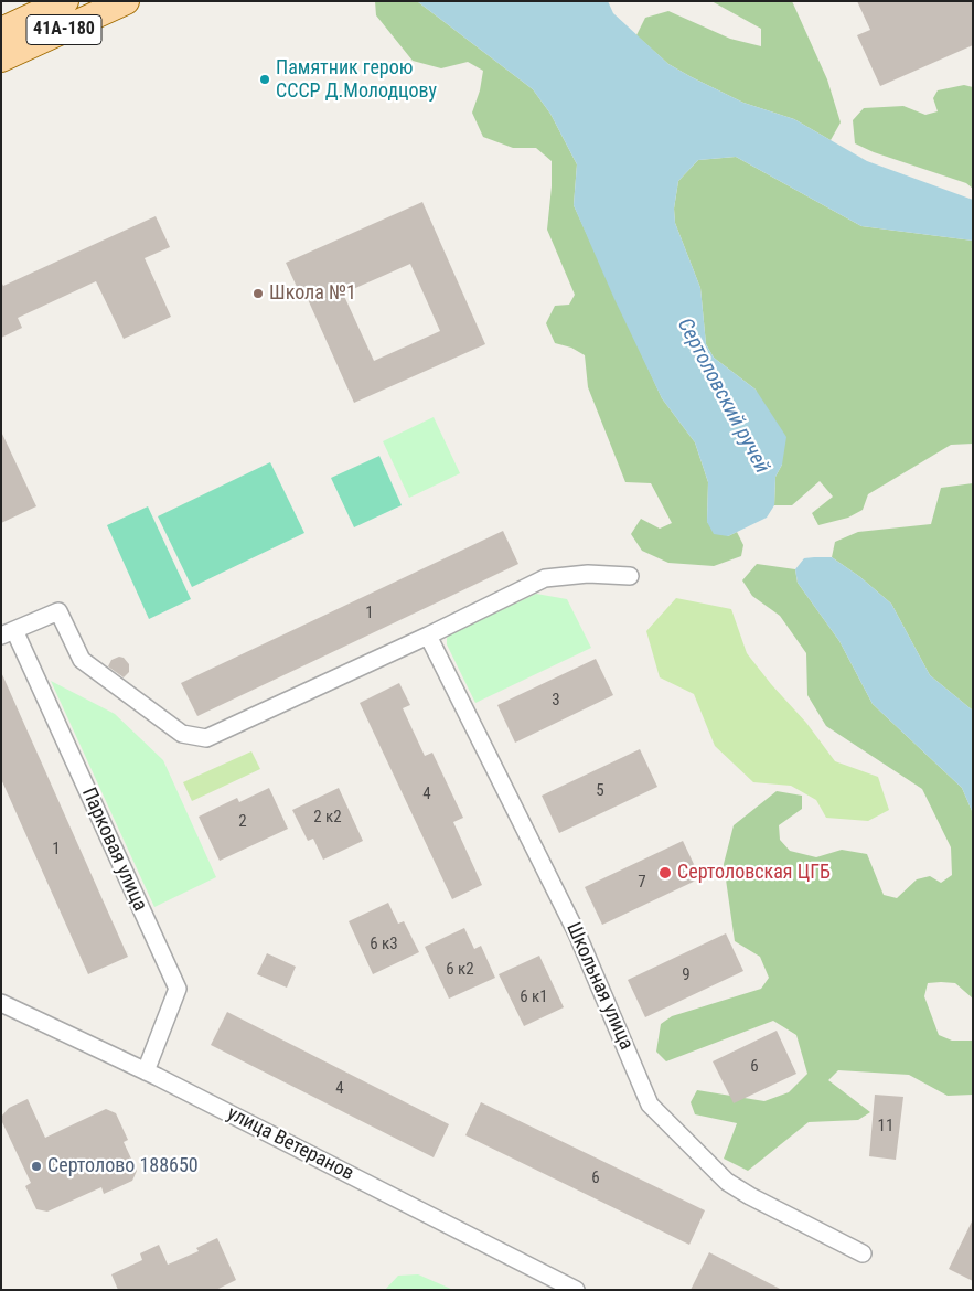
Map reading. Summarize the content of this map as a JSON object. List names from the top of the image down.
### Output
{
  "streets": {
    "main road": ["41А-180"],
    "street": ["Парковая улица", "Школьная улица", "улица Ветеранов"]
  },
  "crossings": [
    ["Парковая улица", "улица Ветеранов"]
  ],
  "water": ["Сертоловский ручей"],
  "places": [
    "Памятник герою СССР Д.Молодцову",
    "Школа №1",
    "Сертоловская ЦГБ",
    "Сертолово 188650"
  ],
  "house_numbers": [
    "1",
    "3",
    "5",
    "4",
    "2 к2",
    "2",
    "1",
    "7",
    "6 к3",
    "6 к2",
    "9",
    "6 к1",
    "6",
    "4",
    "11",
    "6"
  ]
}
